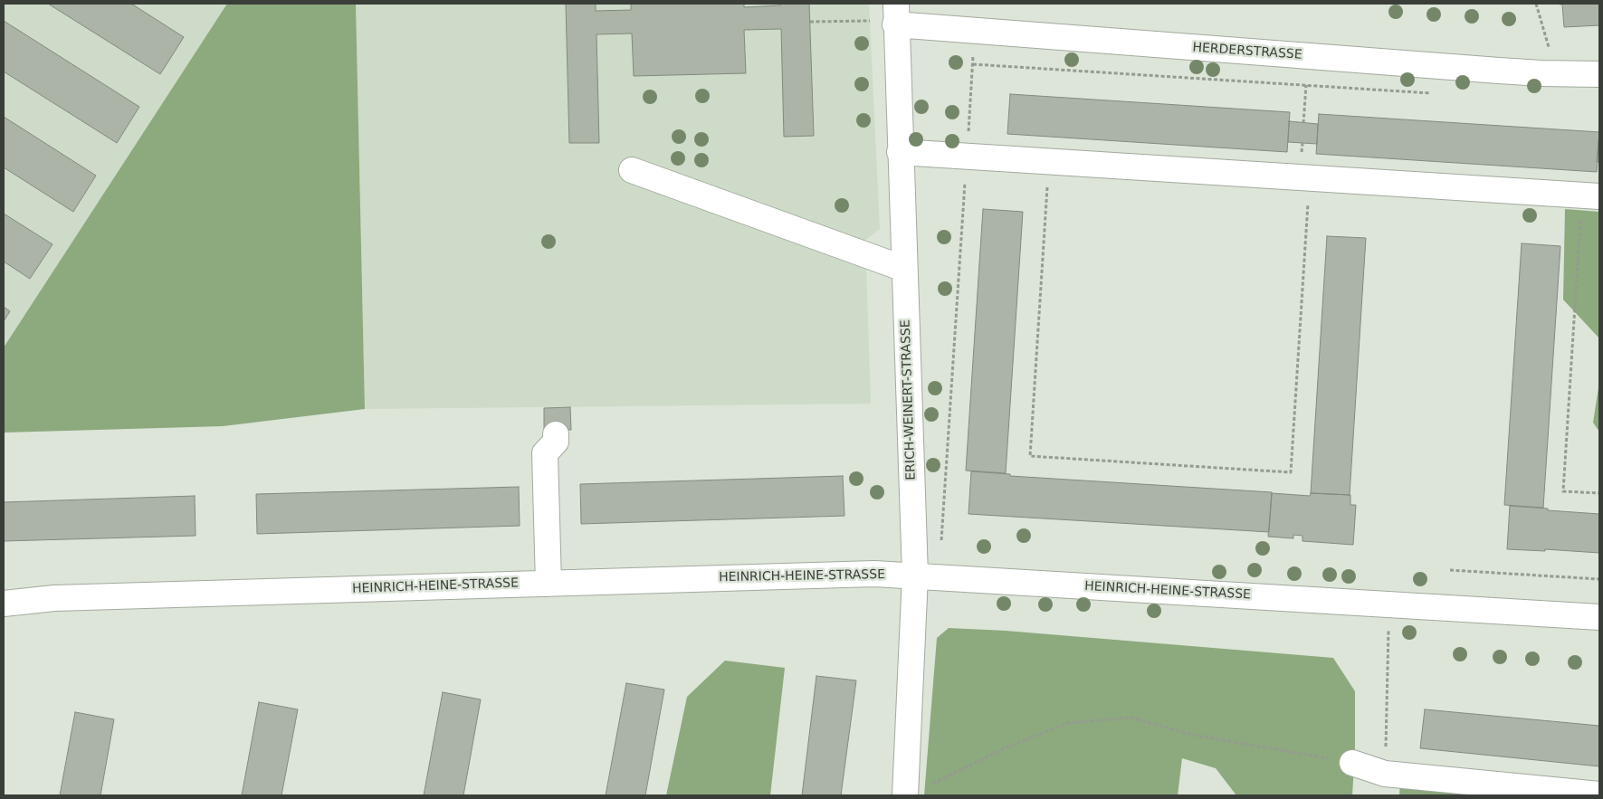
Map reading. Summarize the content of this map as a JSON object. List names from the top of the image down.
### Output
{
  "streets": {
    "street": ["HERDERSTRASSE", "ERICH-WEINERT-STRASSE", "HEINRICH-HEINE-STRASSE"]
  },
  "crossings": [
    ["HERDERSTRASSE", "ERICH-WEINERT-STRASSE"],
    ["ERICH-WEINERT-STRASSE", "HEINRICH-HEINE-STRASSE"]
  ]
}
